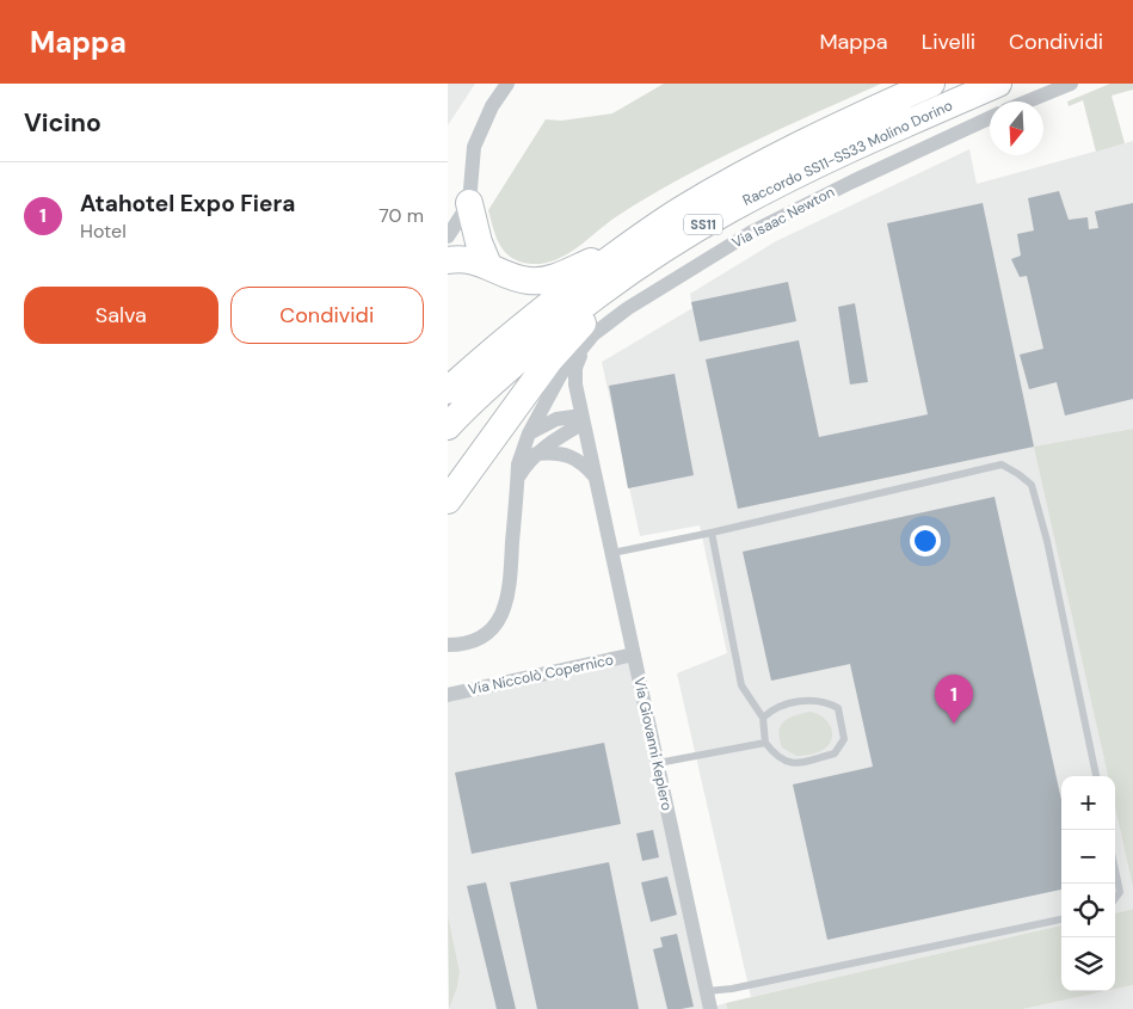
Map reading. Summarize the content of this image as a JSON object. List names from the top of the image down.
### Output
{
  "streets": {
    "highway": ["Raccordo SS11-SS33 Molino Dorino", "SS11"],
    "street": ["Via Isaac Newton", "Via Niccolò Copernico", "Via Giovanni Keplero"]
  },
  "crossings": [
    ["Via Isaac Newton", "Via Giovanni Keplero"],
    ["Via Niccolò Copernico", "Via Giovanni Keplero"]
  ],
  "north": "bottom",
  "page": {
    "header": "Mappa",
    "nav": ["Mappa", "Livelli", "Condividi"],
    "heading": "Vicino",
    "list": [
      {
        "mark": "1",
        "name": "Atahotel Expo Fiera",
        "note": "Hotel",
        "value": "70 m"
      }
    ],
    "buttons": ["Salva", "Condividi"],
    "pins": "1",
    "map_buttons": ["+", "−"]
  }
}
